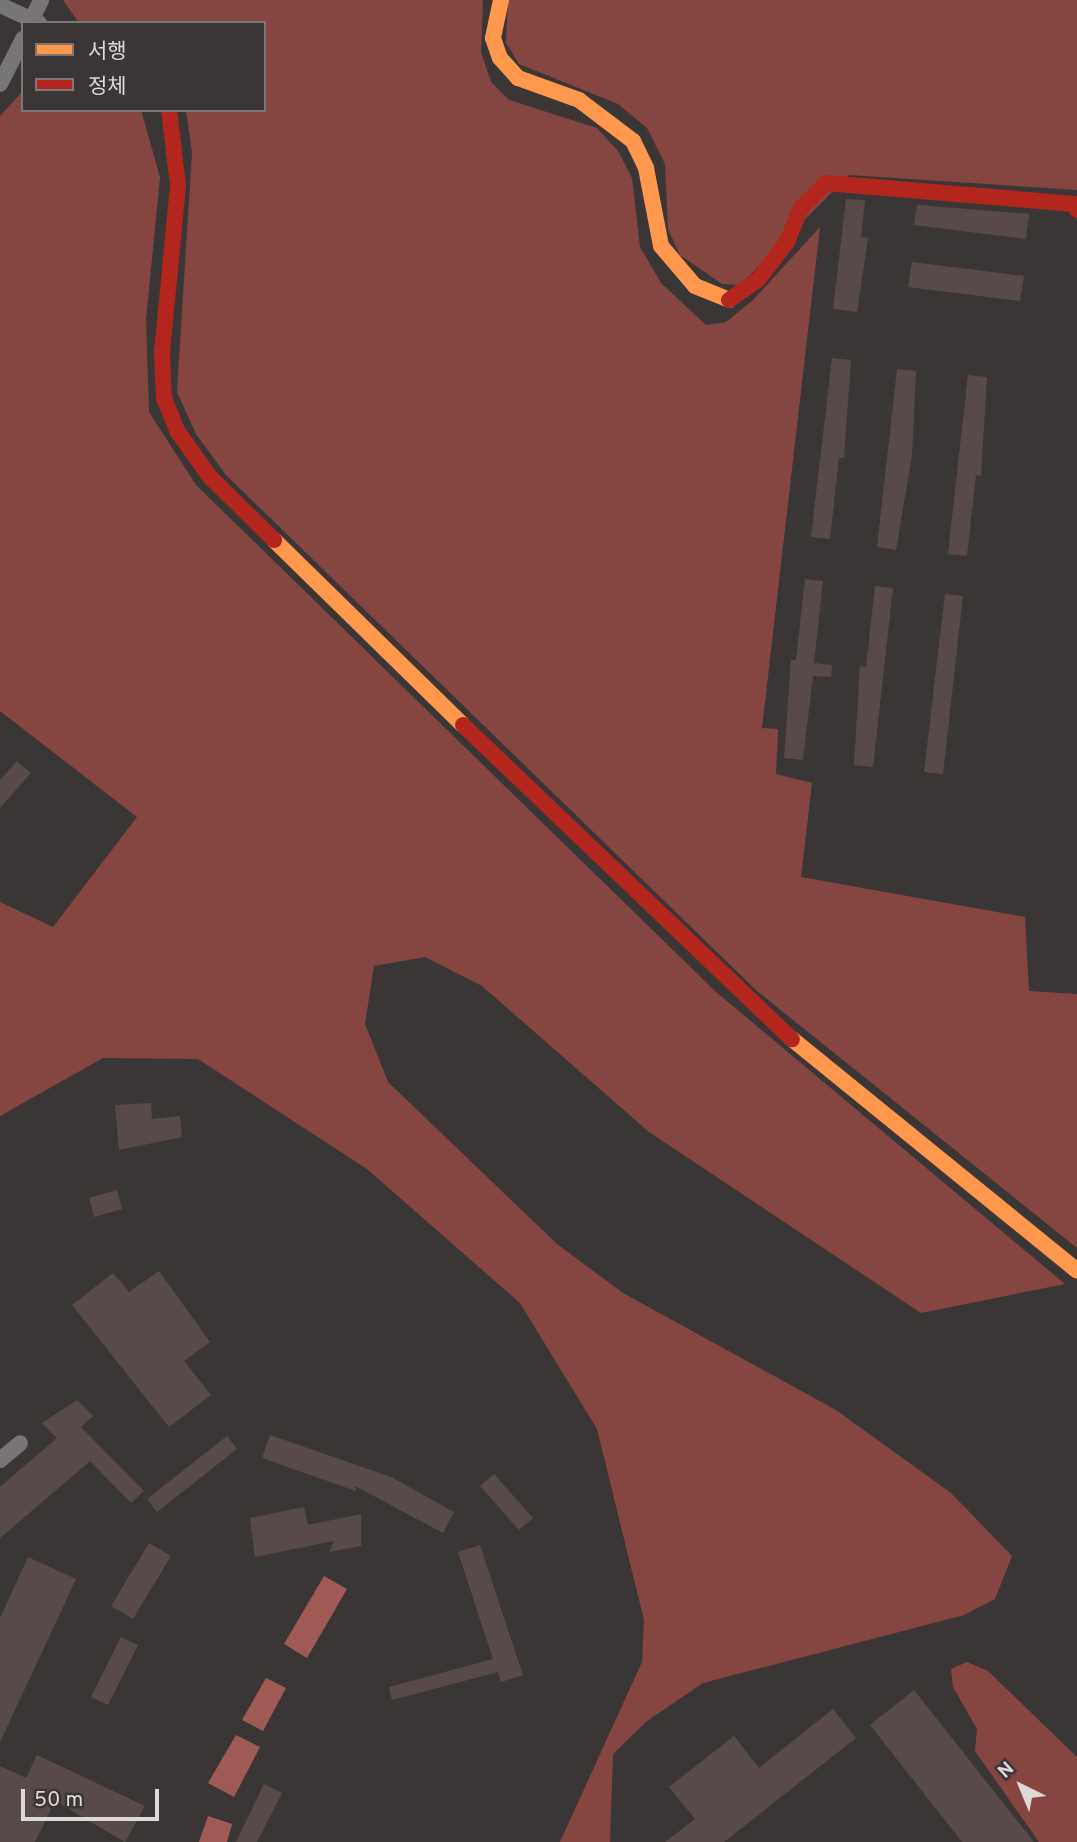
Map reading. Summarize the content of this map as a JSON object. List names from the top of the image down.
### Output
{
  "legend": ["서행", "정체"],
  "scale_bar": "50 m",
  "north": "top left"
}
